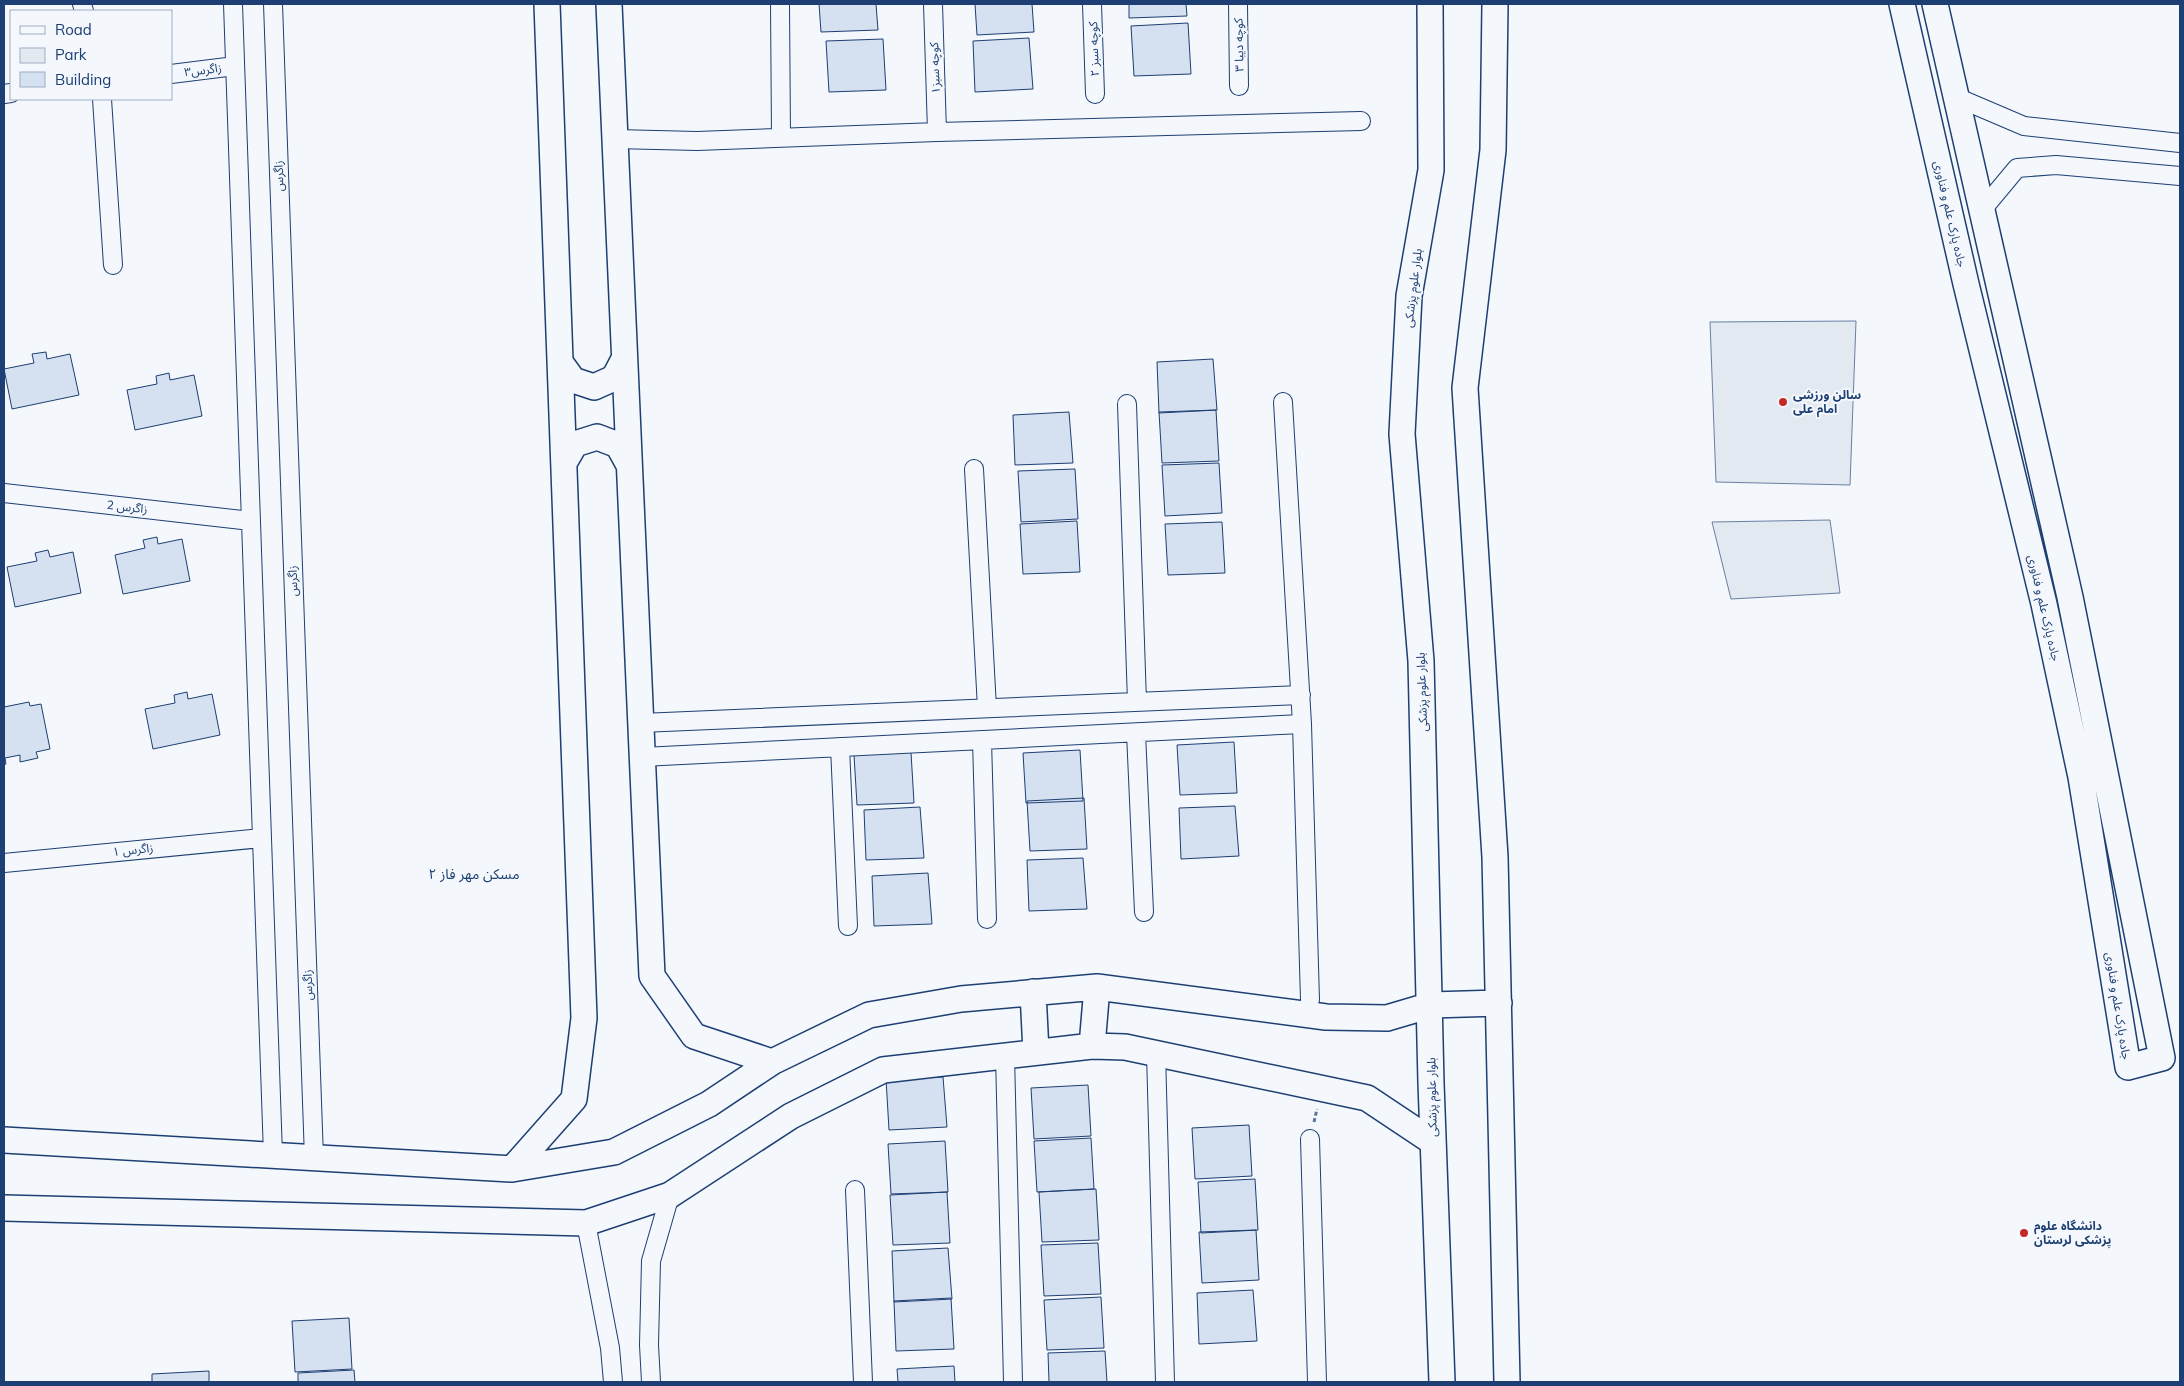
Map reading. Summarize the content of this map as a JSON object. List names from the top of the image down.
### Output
{
  "streets": {
    "street": [
      "کوچه دیبا ۳",
      "کوچه سبز ۲",
      "کوچه سبز۱",
      "زاگرس۳",
      "زاگرس",
      "جاده پارک علم و فناوری",
      "بلوار علوم پزشکی",
      "زاگرس 2",
      "زاگرس ۱"
    ]
  },
  "districts": ["مسکن مهر فاز ۲"],
  "places": ["سالن ورزشی امام علی", "دانشگاه علوم پزشکی لرستان"],
  "legend": ["Road", "Park", "Building"]
}
